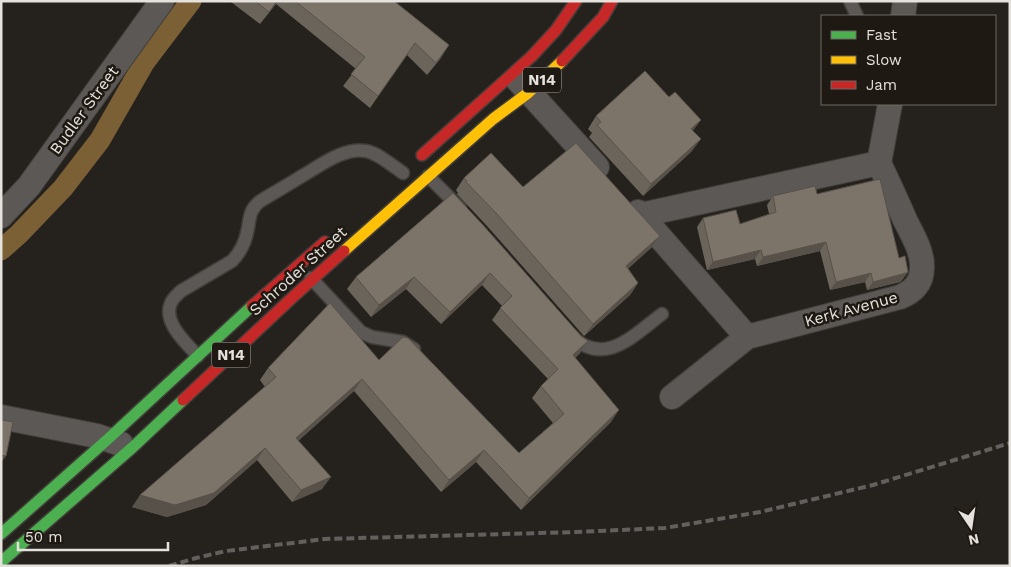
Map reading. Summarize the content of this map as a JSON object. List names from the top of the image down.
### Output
{
  "streets": {
    "highway": ["N14", "Schroder Street"],
    "street": ["Budler Street", "Kerk Avenue"]
  },
  "legend": ["Fast", "Slow", "Jam"],
  "scale_bar": "50 m",
  "north": "bottom"
}
